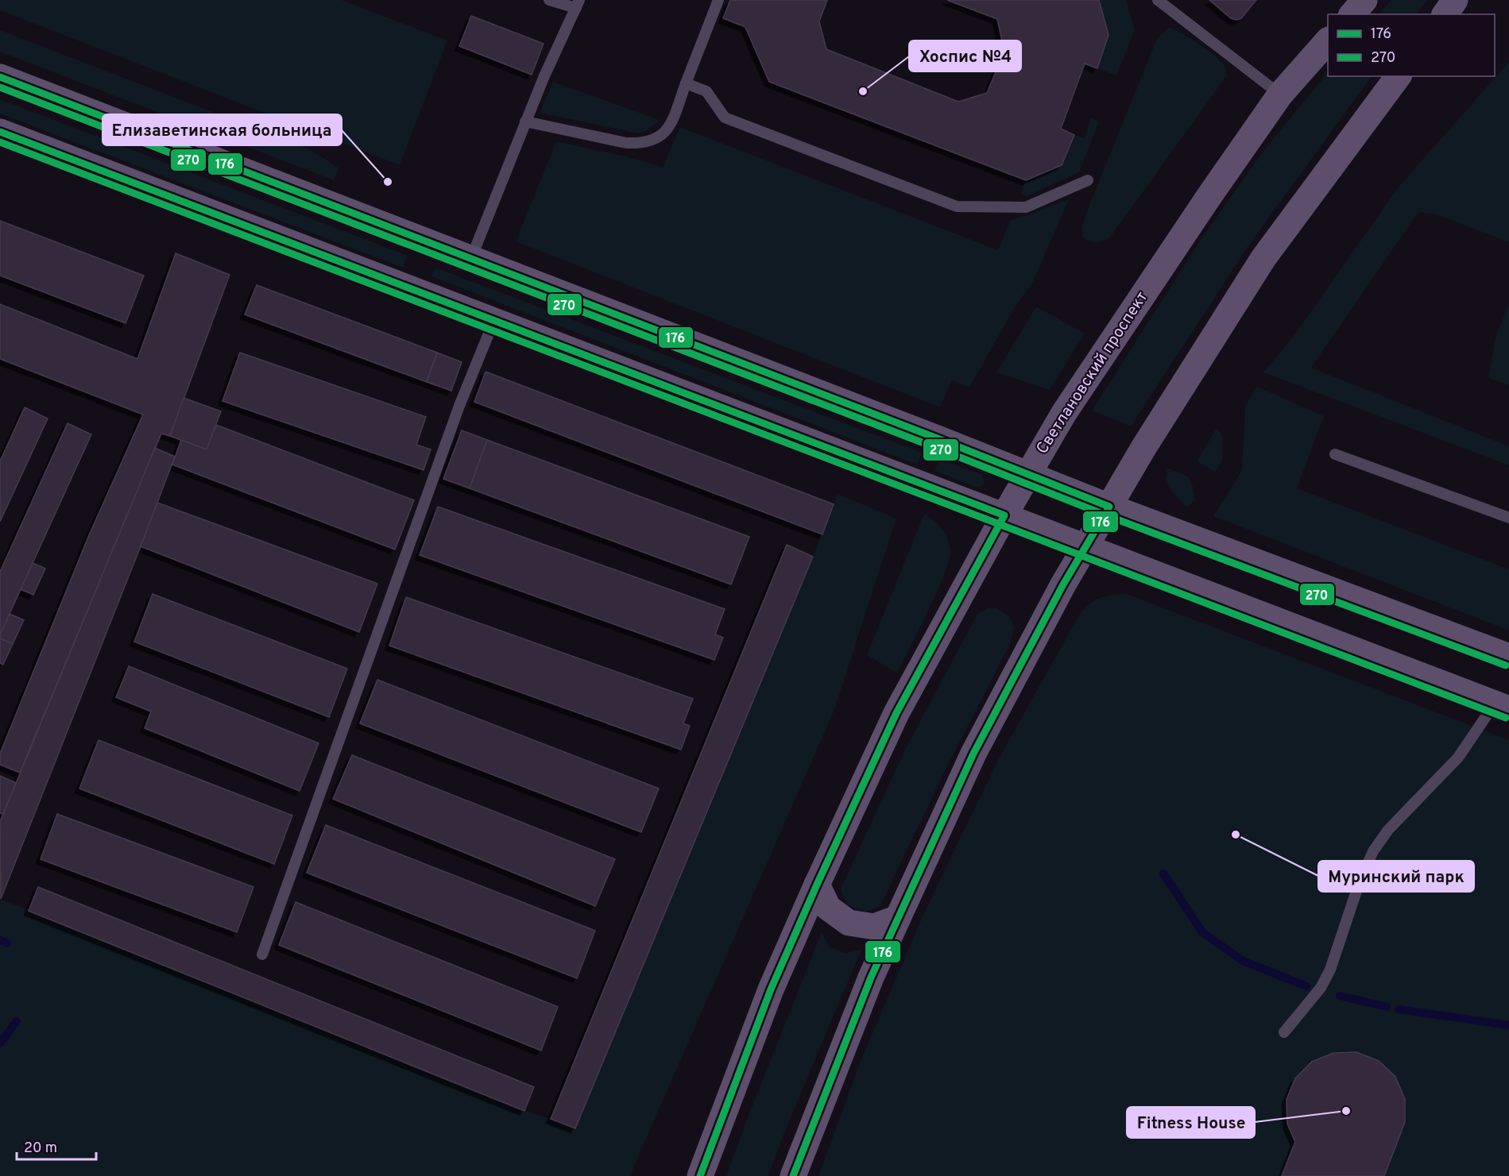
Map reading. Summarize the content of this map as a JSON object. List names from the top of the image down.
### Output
{
  "streets": {
    "main road": ["Светлановский проспект"]
  },
  "places": [
    "Хоспис №4",
    "Елизаветинская больница",
    "Муринский парк",
    "Fitness House"
  ],
  "lines": ["transit line 176", "transit line 270"],
  "legend": ["176", "270"],
  "scale_bar": "20 m"
}
